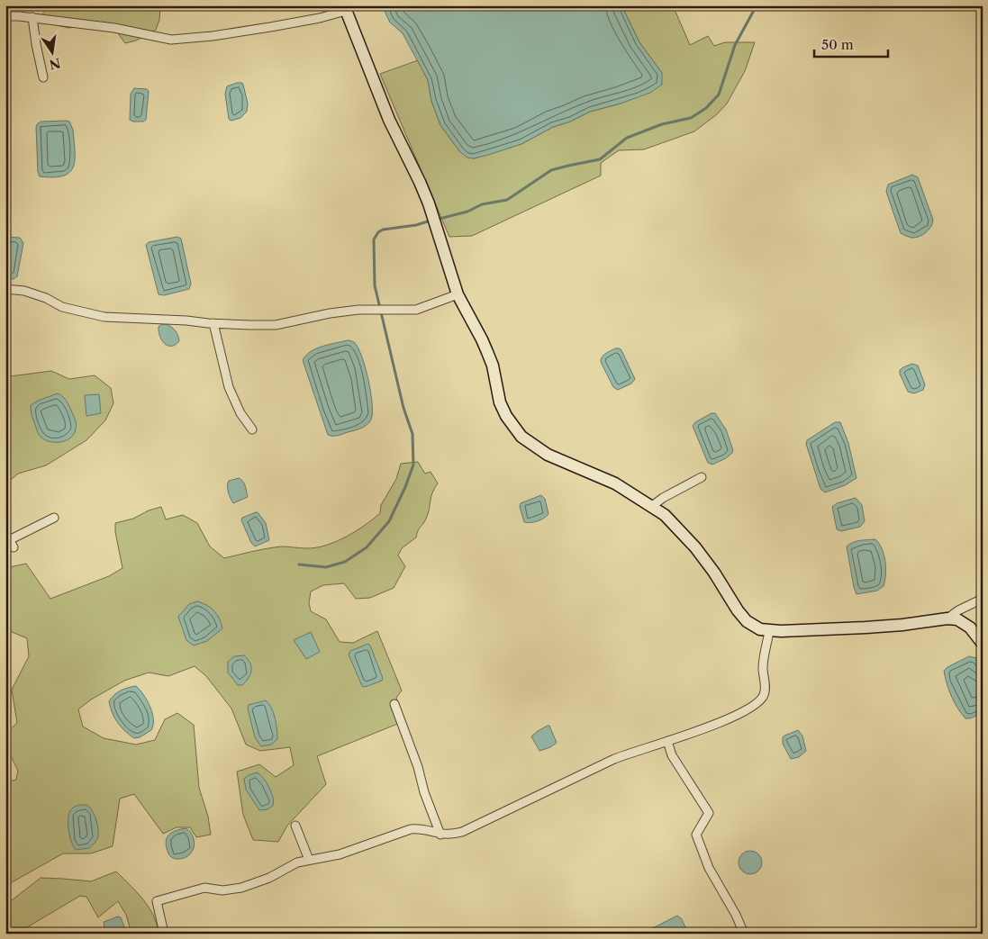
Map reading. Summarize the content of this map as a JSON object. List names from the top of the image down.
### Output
{
  "scale_bar": "50 m",
  "north": "bottom"
}
